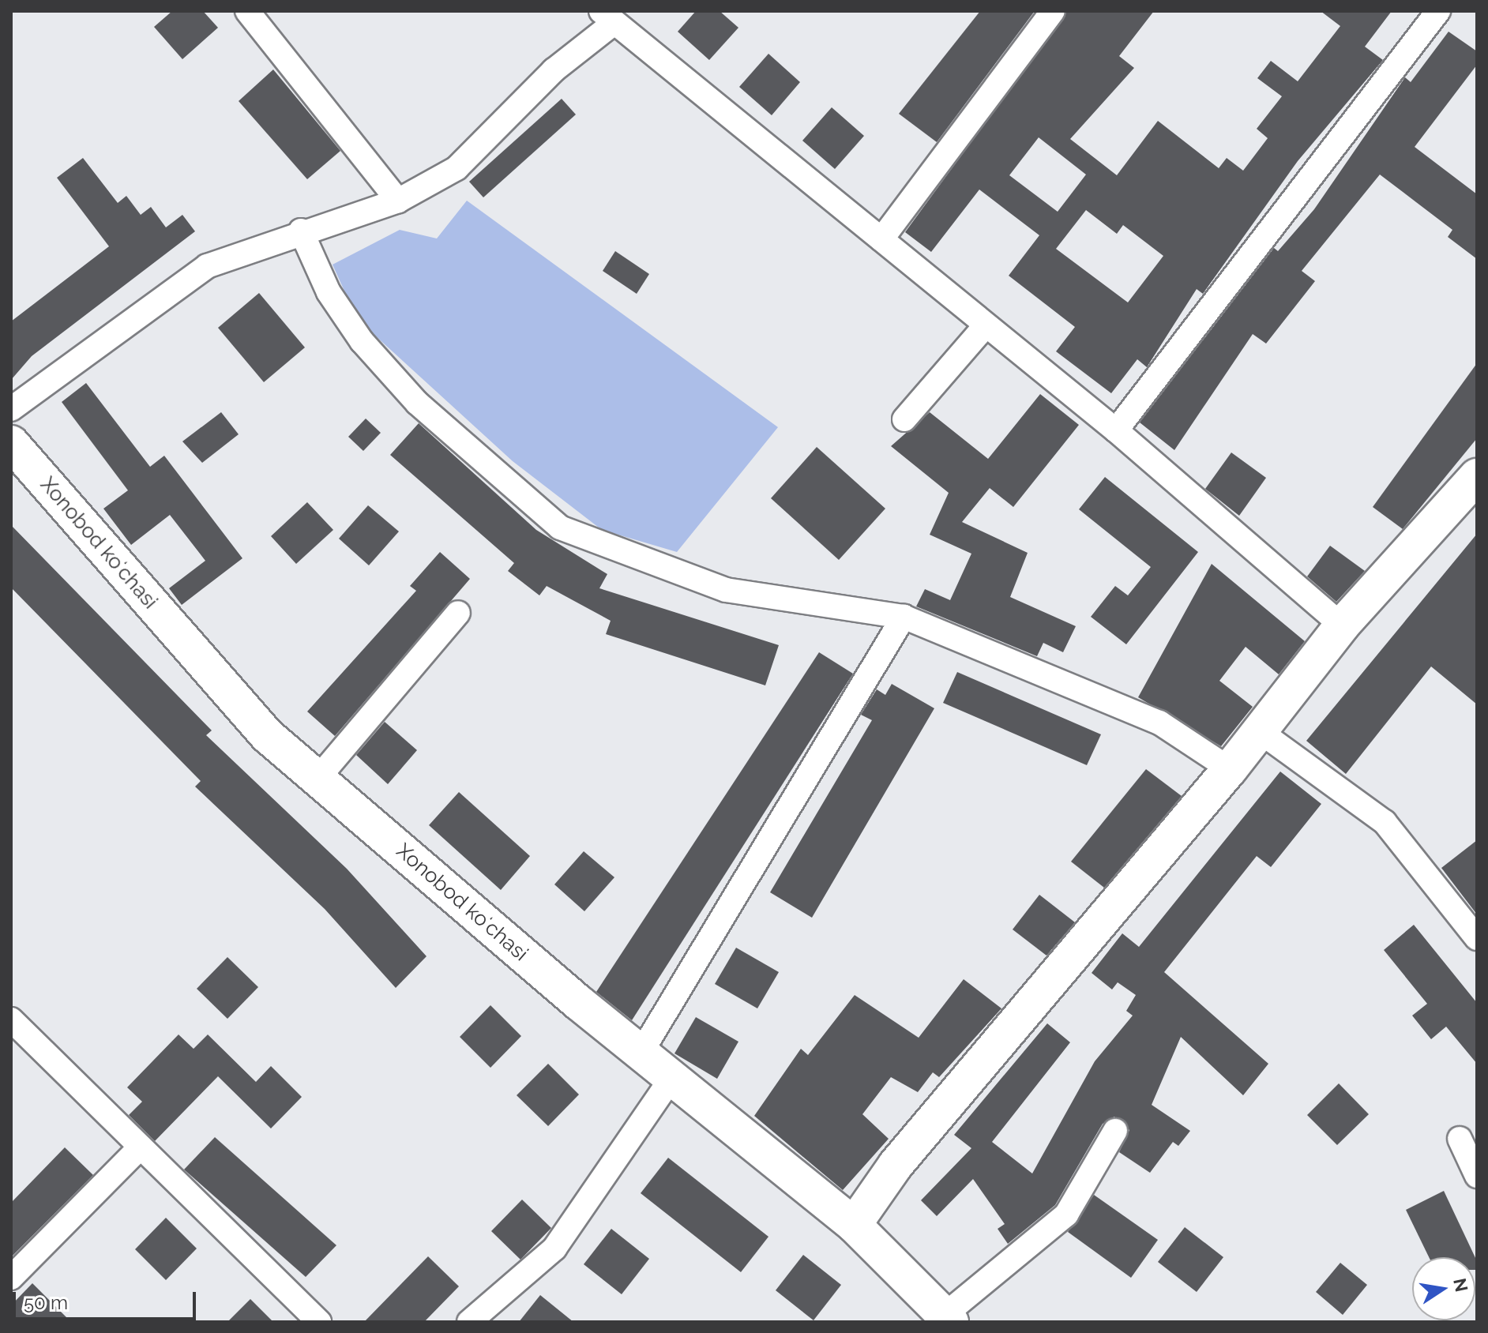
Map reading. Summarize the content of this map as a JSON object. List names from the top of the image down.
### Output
{
  "streets": {
    "main road": ["Xonobod koʻchasi"]
  },
  "scale_bar": "50 m",
  "north": "right"
}
